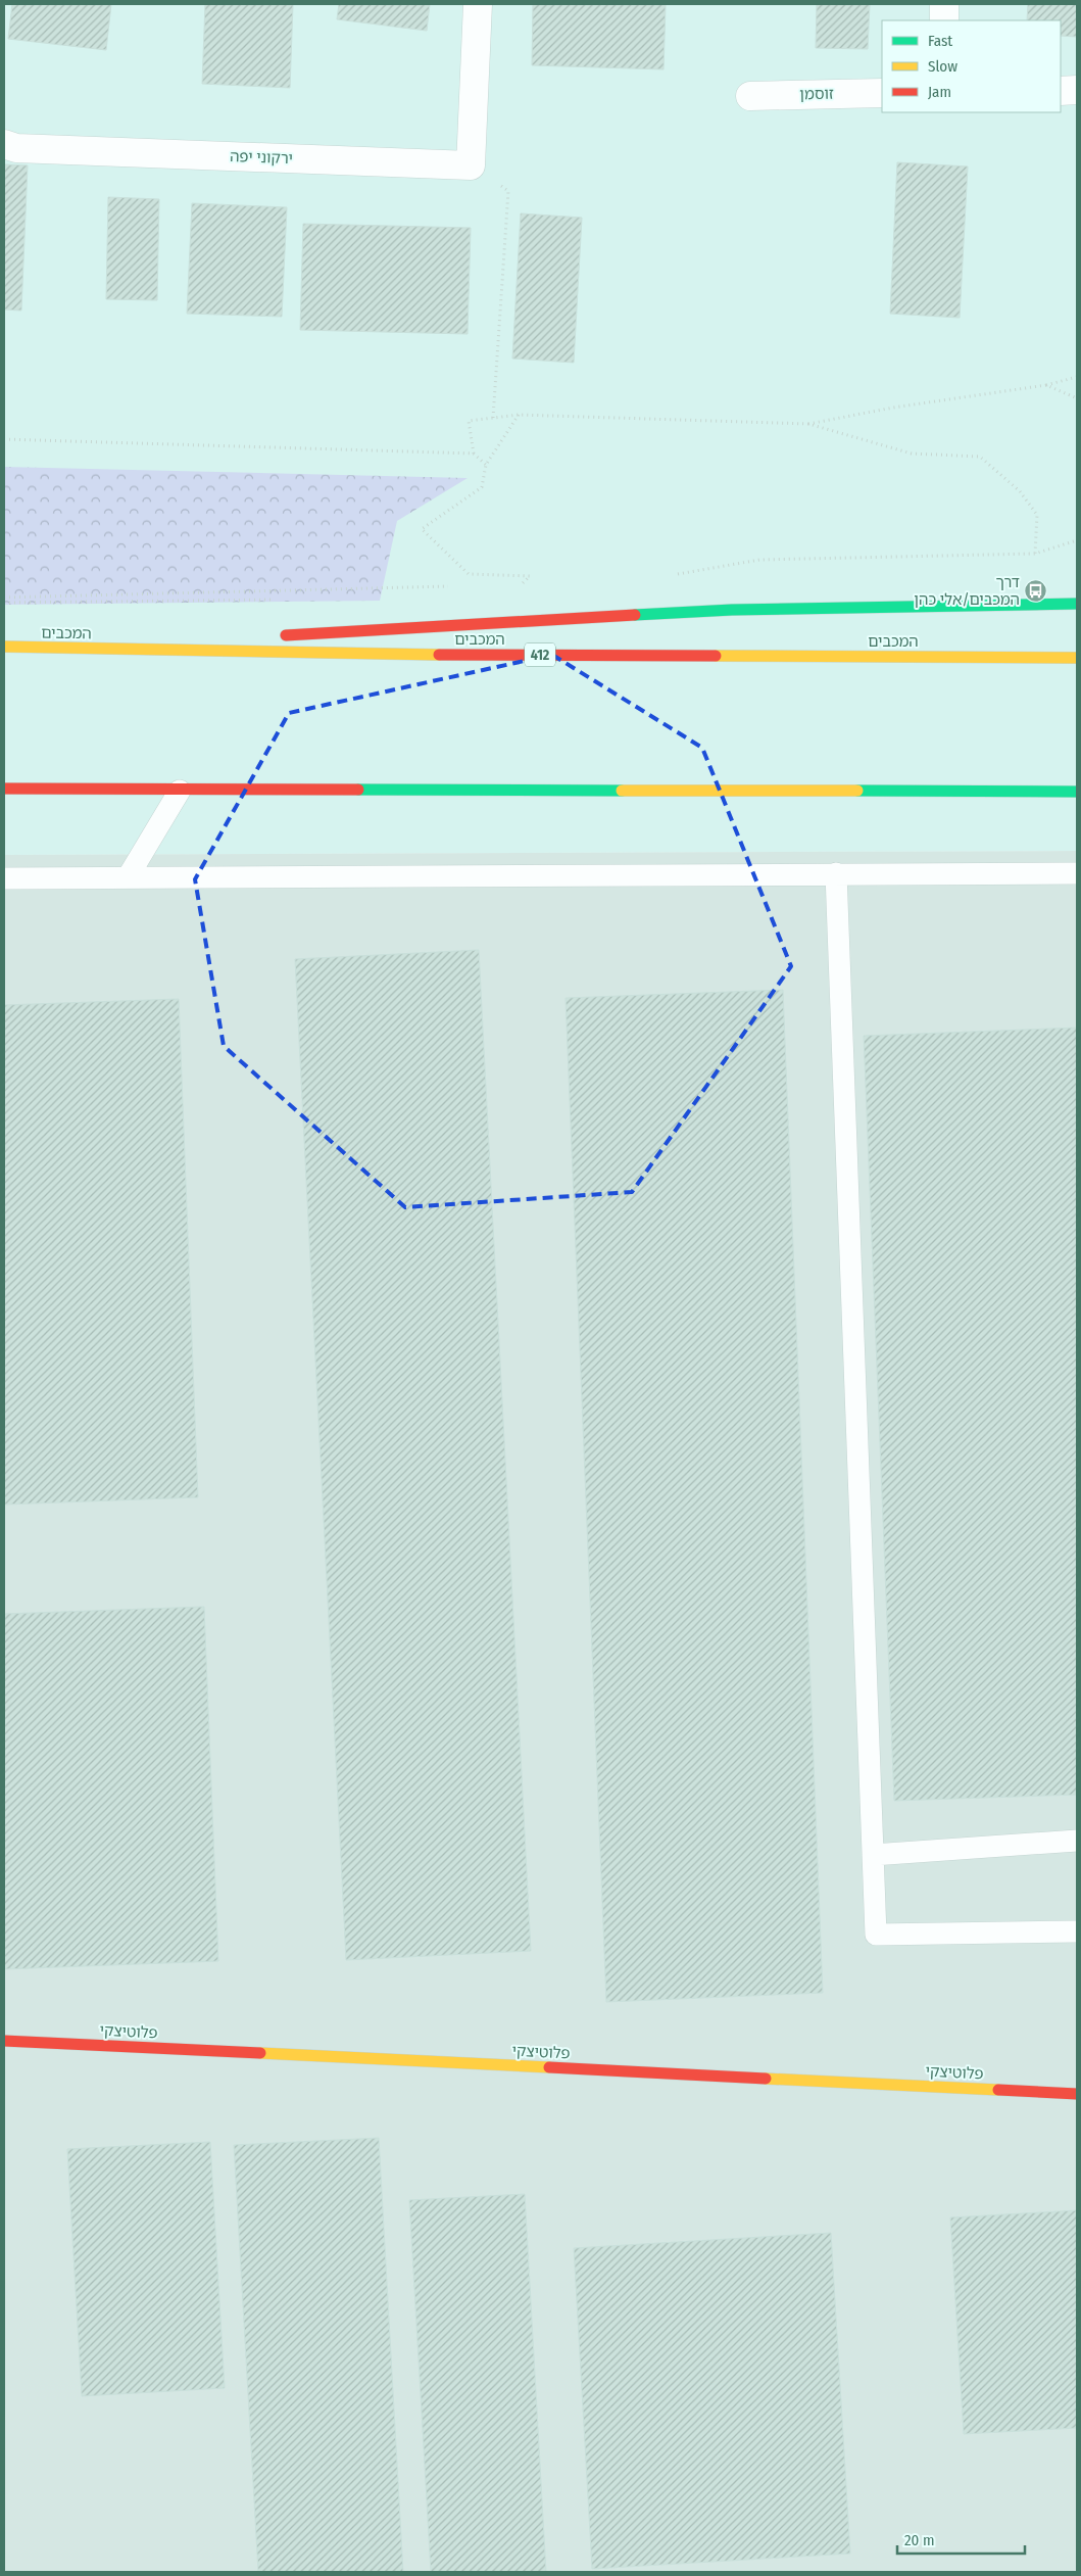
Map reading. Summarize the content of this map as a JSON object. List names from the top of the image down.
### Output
{
  "streets": {
    "main road": ["המכבים", "412", "פלוטיצקי"],
    "street": ["זוסמן", "ירקוני יפה"]
  },
  "crossings": [
    ["המכבים", "412"]
  ],
  "places": {
    "bus stop": ["דרך המכבים/אלי כהן"]
  },
  "legend": ["Fast", "Slow", "Jam"],
  "scale_bar": "20 m"
}
